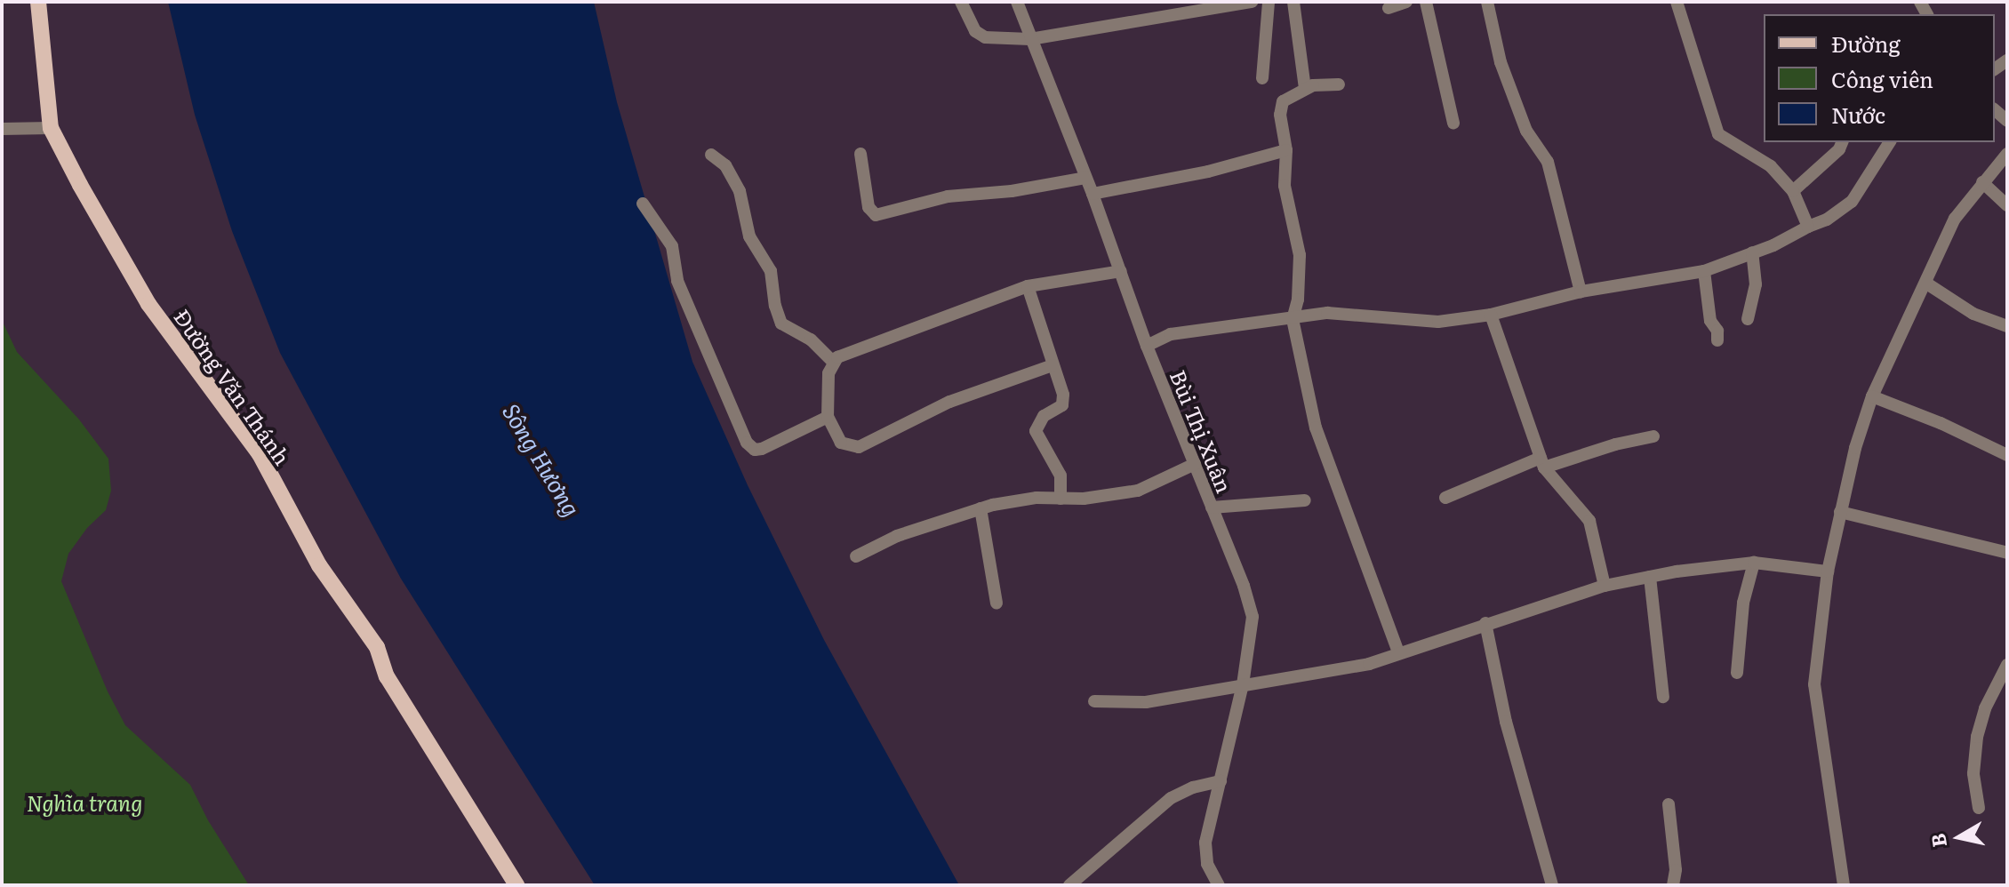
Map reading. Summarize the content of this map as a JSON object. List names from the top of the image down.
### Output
{
  "streets": {
    "main road": ["Đường Văn Thánh"],
    "street": ["Bùi Thị Xuân"]
  },
  "water": ["Sông Hương"],
  "parks": ["Nghĩa trang"],
  "legend": ["Đường", "Công viên", "Nước"],
  "north": "left"
}
